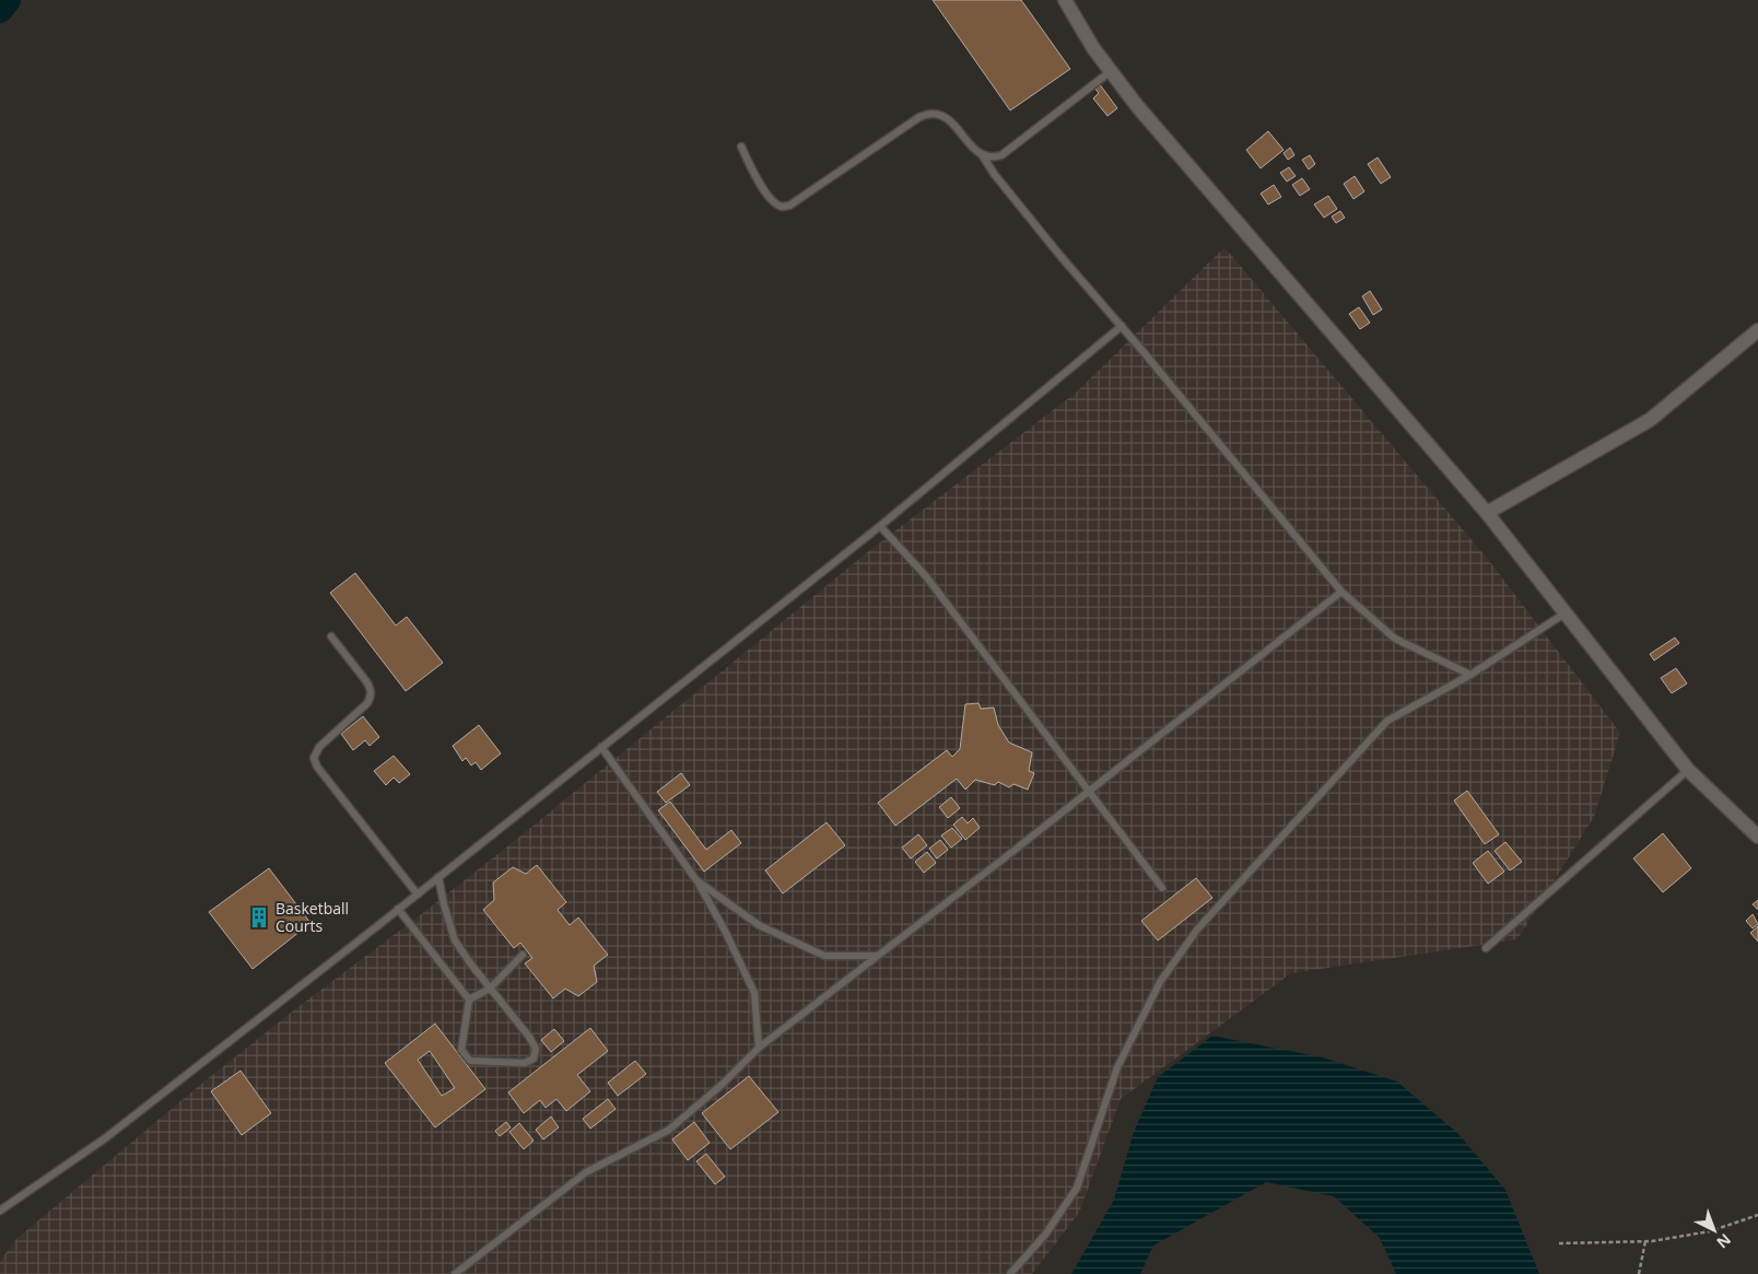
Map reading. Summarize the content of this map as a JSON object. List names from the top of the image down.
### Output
{
  "places": {
    "building": ["Basketball Courts"]
  },
  "north": "bottom right"
}
